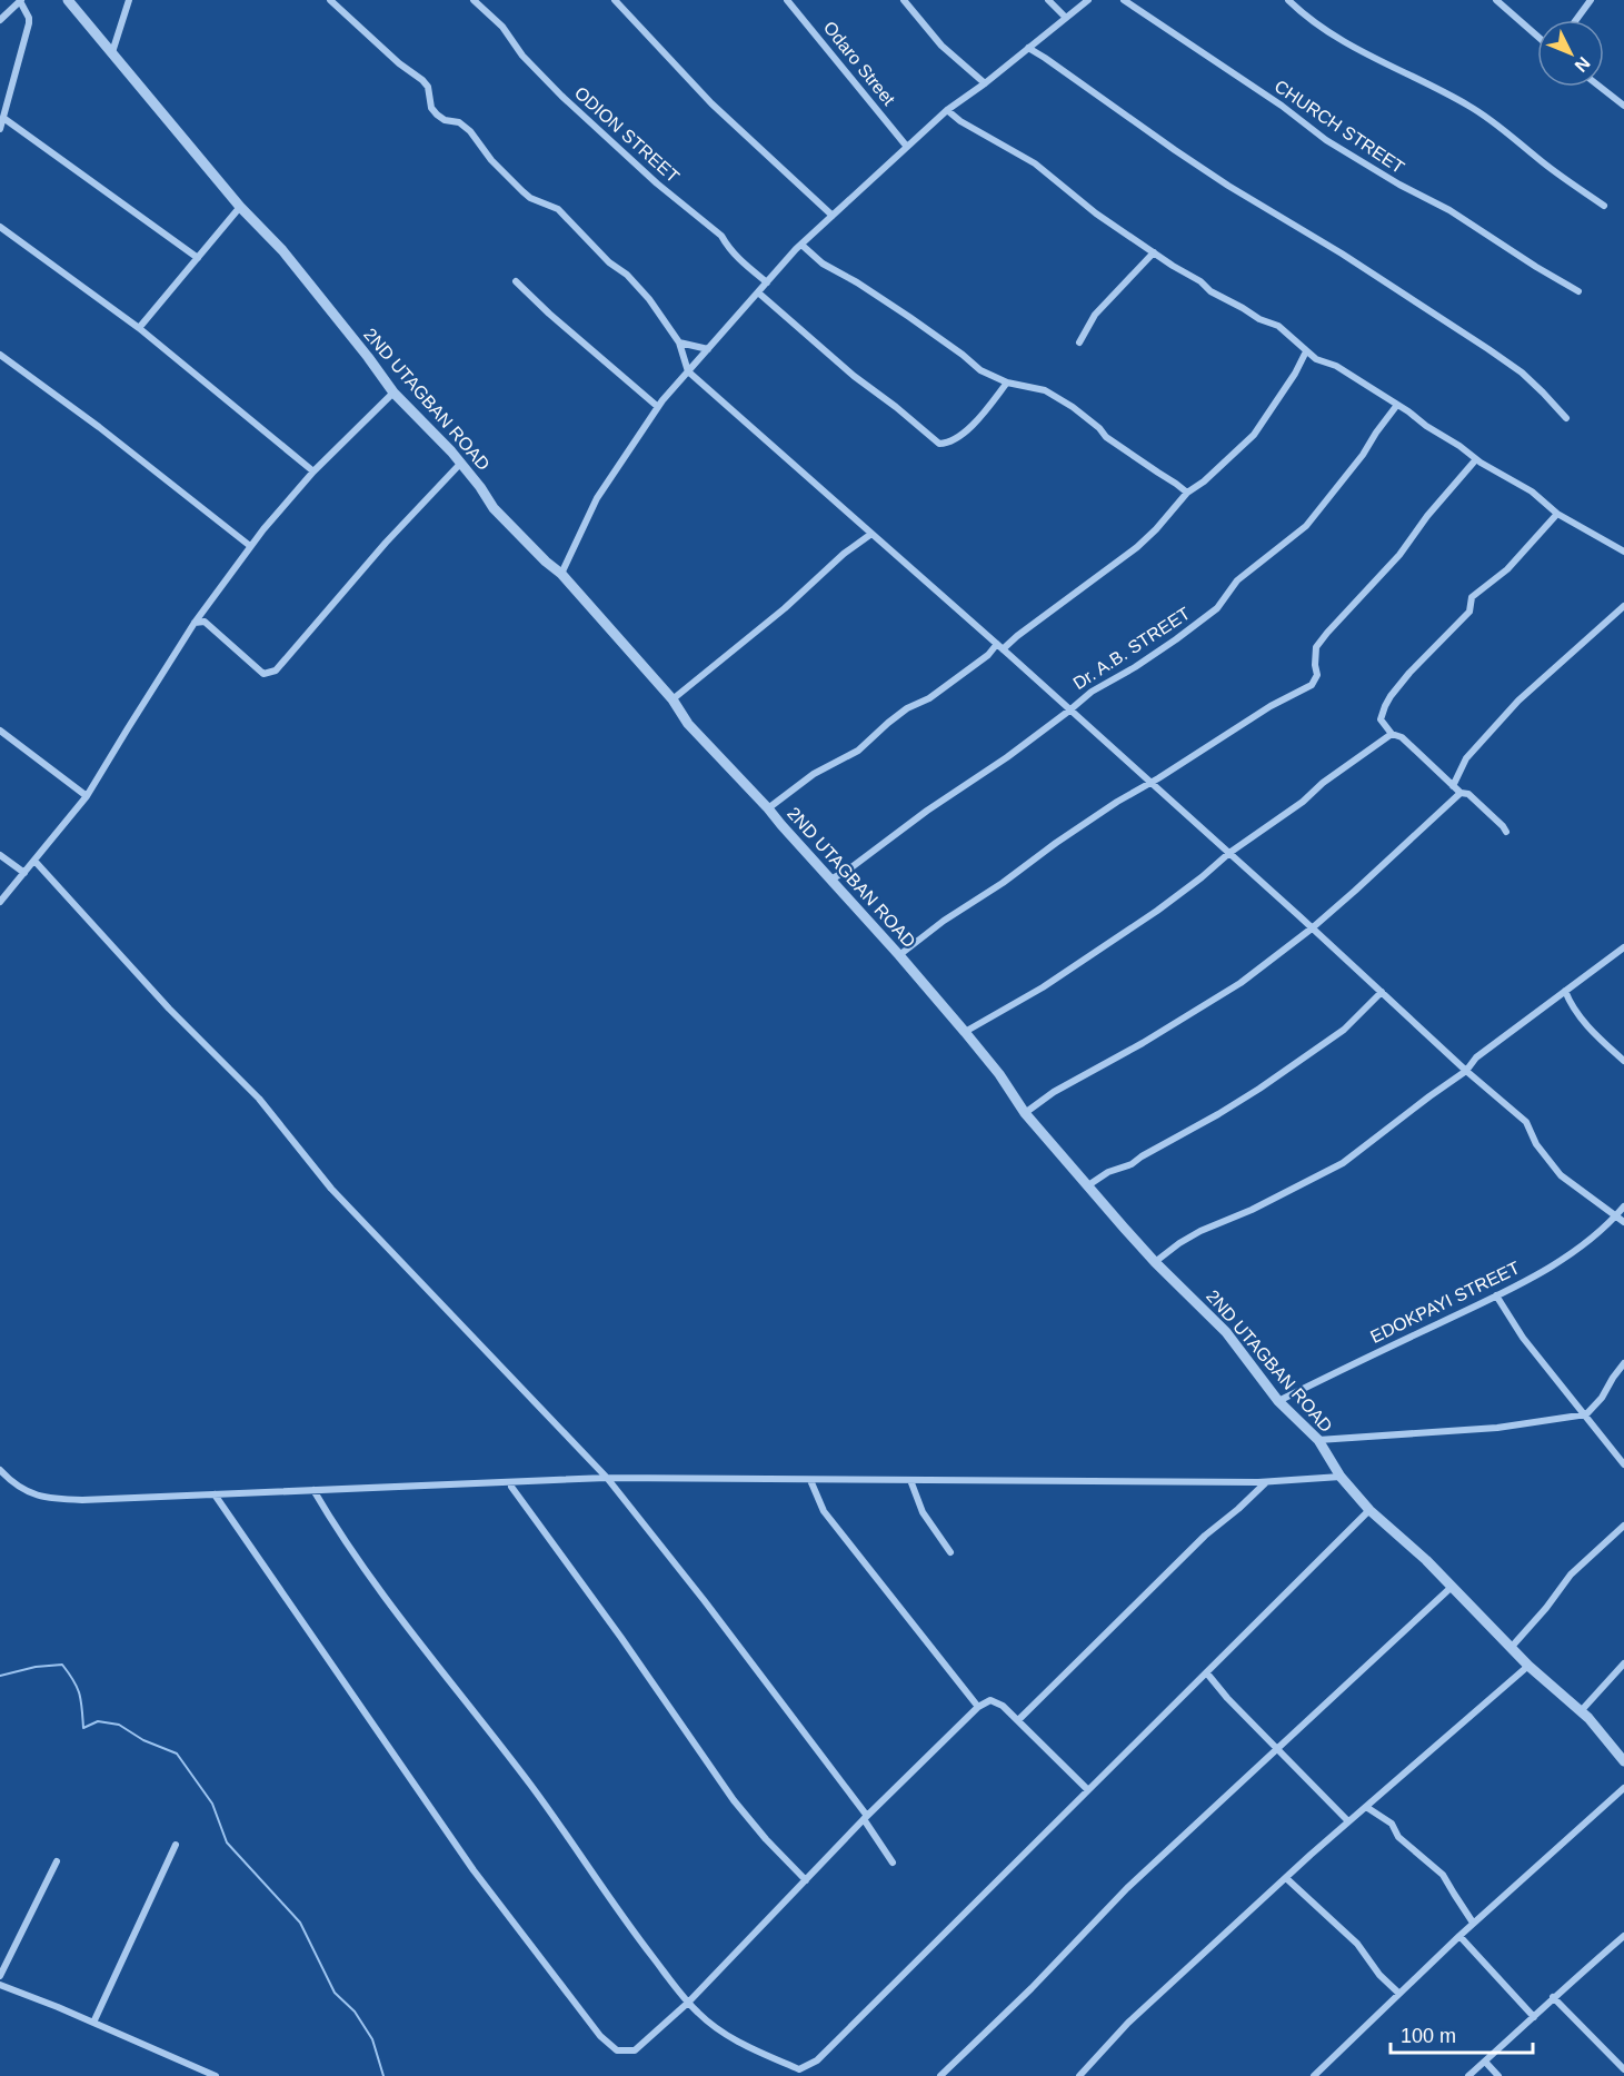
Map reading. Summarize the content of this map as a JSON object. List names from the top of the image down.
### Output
{
  "streets": {
    "street": [
      "Odaro Street",
      "CHURCH STREET",
      "ODION STREET",
      "2ND UTAGBAN ROAD",
      "Dr. A.B. STREET",
      "EDOKPAYI STREET"
    ]
  },
  "crossings": [
    ["2ND UTAGBAN ROAD", "Dr. A.B. STREET"],
    ["2ND UTAGBAN ROAD", "EDOKPAYI STREET"]
  ],
  "scale_bar": "100 m",
  "north": "bottom right"
}
